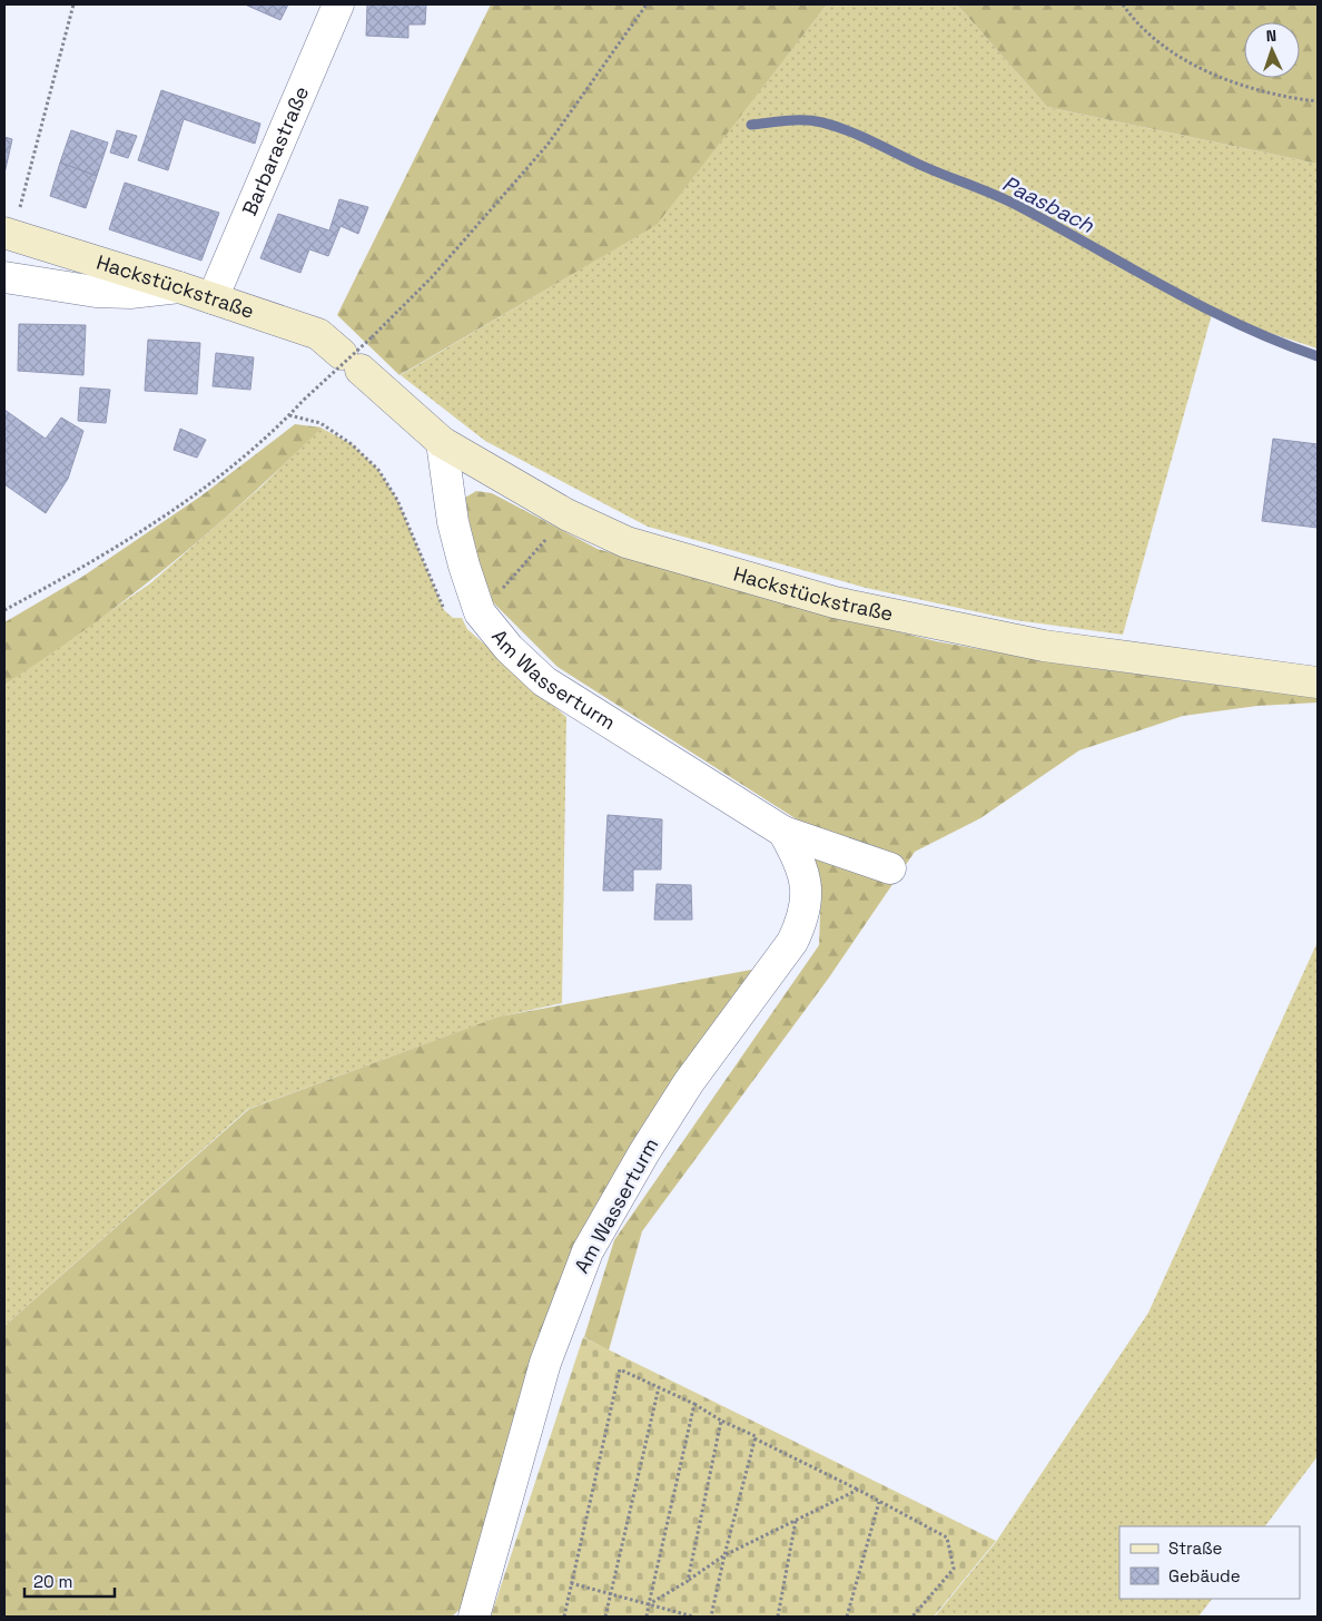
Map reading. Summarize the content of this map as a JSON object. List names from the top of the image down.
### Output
{
  "streets": {
    "street": ["Barbarastraße", "Hackstückstraße", "Am Wasserturm"]
  },
  "crossings": [
    ["Barbarastraße", "Hackstückstraße"],
    ["Hackstückstraße", "Am Wasserturm"]
  ],
  "water": ["Paasbach"],
  "legend": ["Straße", "Gebäude"],
  "scale_bar": "20 m",
  "north": "top"
}
